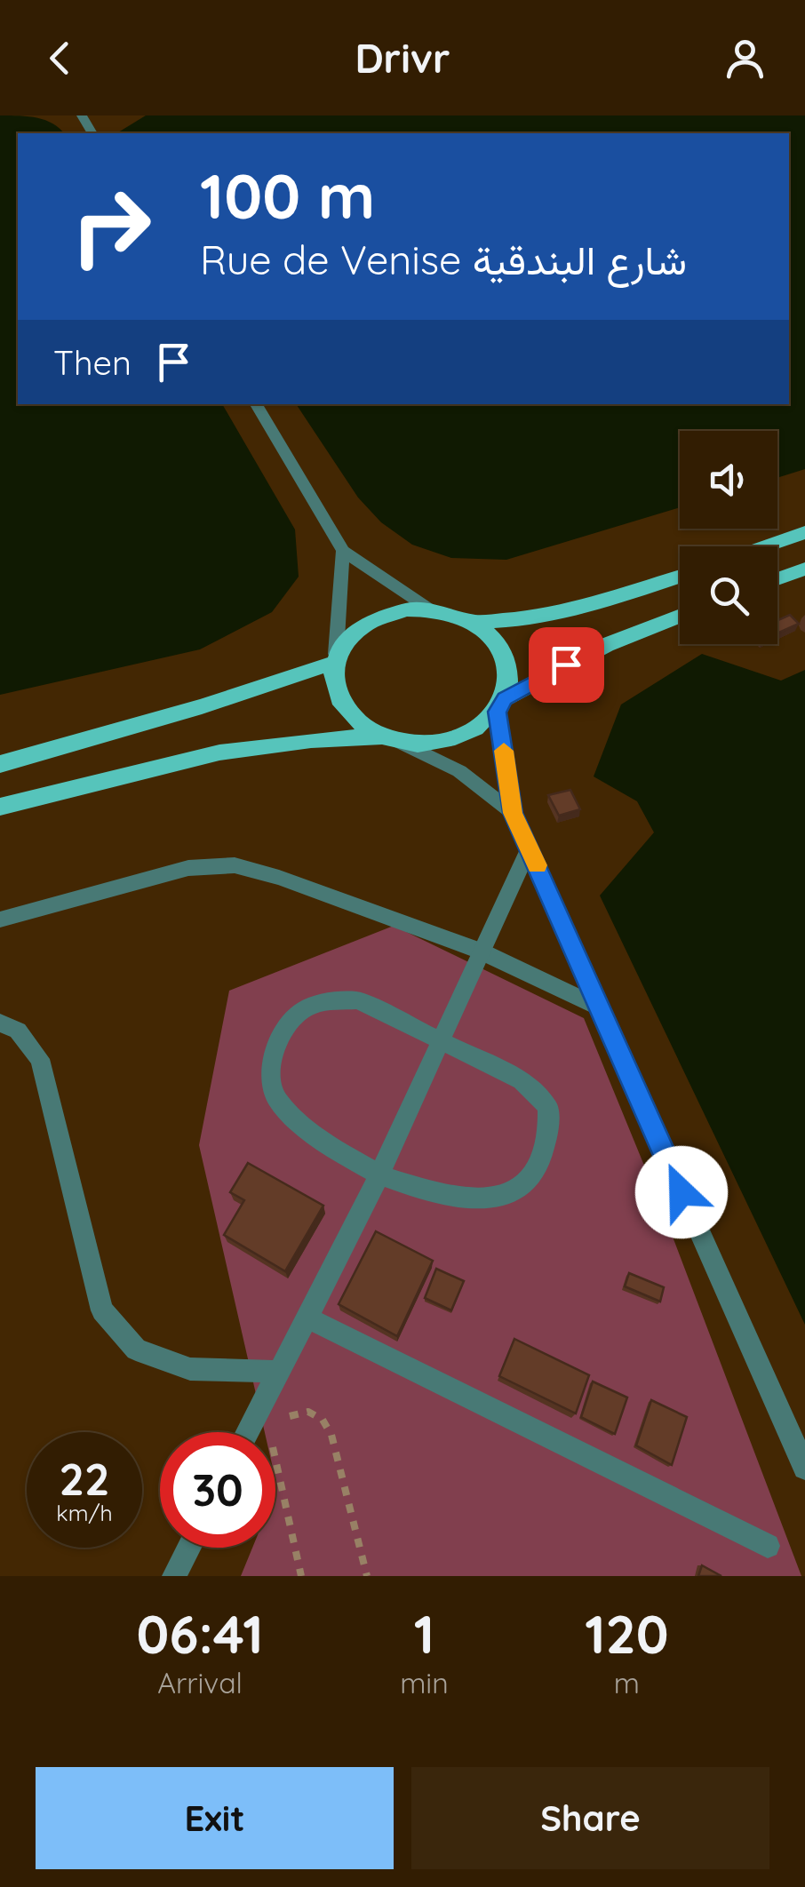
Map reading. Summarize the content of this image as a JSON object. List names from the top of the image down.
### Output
{
  "page": {
    "header": "Drivr",
    "turn": ["100 m", "Rue de Venise شارع البندقية"],
    "then": "Then",
    "speed": "22 km/h",
    "limit": "30",
    "eta": [
      "06:41",
      "Arrival",
      "1",
      "min",
      "120",
      "m"
    ],
    "buttons": ["Exit", "Share"]
  }
}
